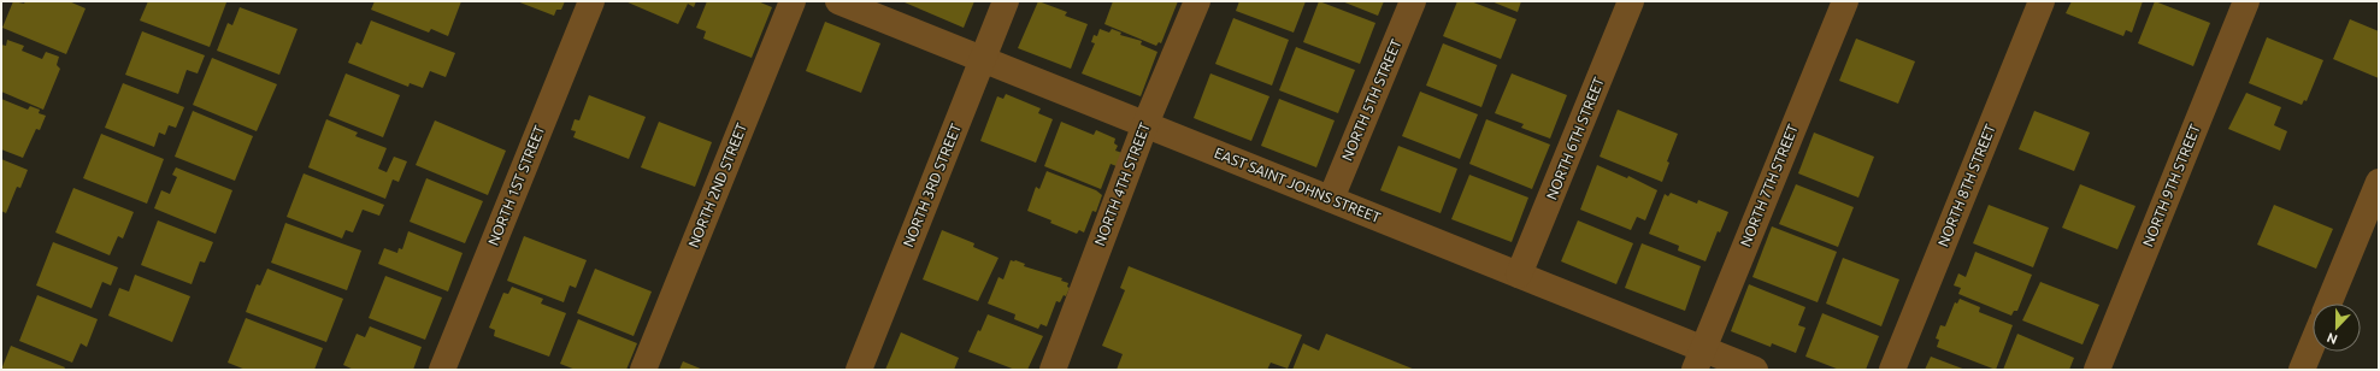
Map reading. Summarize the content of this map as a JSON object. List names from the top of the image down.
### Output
{
  "streets": {
    "lane": [
      "NORTH 5TH STREET",
      "NORTH 6TH STREET",
      "NORTH 4TH STREET",
      "NORTH 1ST STREET",
      "NORTH 2ND STREET",
      "NORTH 3RD STREET",
      "EAST SAINT JOHNS STREET",
      "NORTH 7TH STREET",
      "NORTH 8TH STREET",
      "NORTH 9TH STREET"
    ]
  },
  "crossings": [
    ["NORTH 5TH STREET", "EAST SAINT JOHNS STREET"],
    ["NORTH 6TH STREET", "EAST SAINT JOHNS STREET"],
    ["NORTH 4TH STREET", "EAST SAINT JOHNS STREET"],
    ["NORTH 3RD STREET", "EAST SAINT JOHNS STREET"],
    ["EAST SAINT JOHNS STREET", "NORTH 7TH STREET"]
  ],
  "north": "bottom"
}
